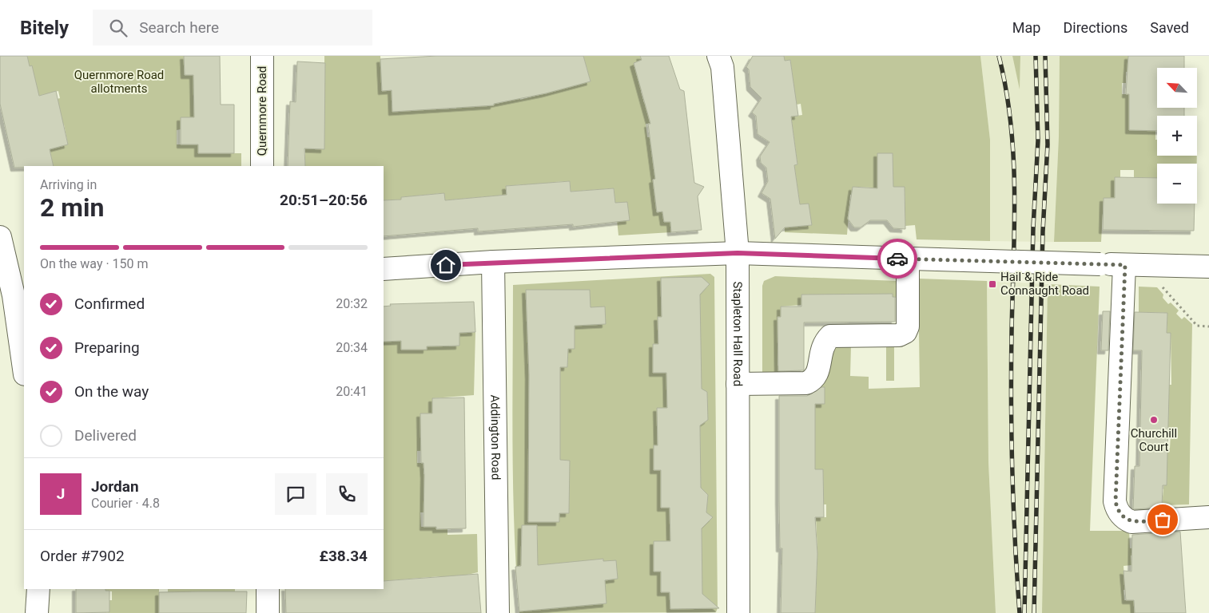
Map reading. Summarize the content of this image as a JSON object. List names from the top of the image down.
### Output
{
  "streets": {
    "street": ["Quernmore Road", "Stapleton Hall Road", "Addington Road"]
  },
  "parks": ["Quernmore Road allotments"],
  "places": {
    "transit": ["Hail & Ride Connaught Road"],
    "other": ["Churchill Court"]
  },
  "north": "top left",
  "page": {
    "header": "Bitely",
    "search": "Search here",
    "nav": ["Map", "Directions", "Saved"],
    "map_buttons": ["+", "−"],
    "heading": ["2 min", "Arriving in", "20:51–20:56"],
    "panel": [
      "Jordan",
      "Courier · 4.8",
      "Order #7902",
      "£38.34"
    ],
    "bar": "On the way · 150 m",
    "list": [
      ["Confirmed", "20:32"],
      ["Preparing", "20:34"],
      ["On the way", "20:41"],
      "Delivered"
    ],
    "round": "J"
  }
}
